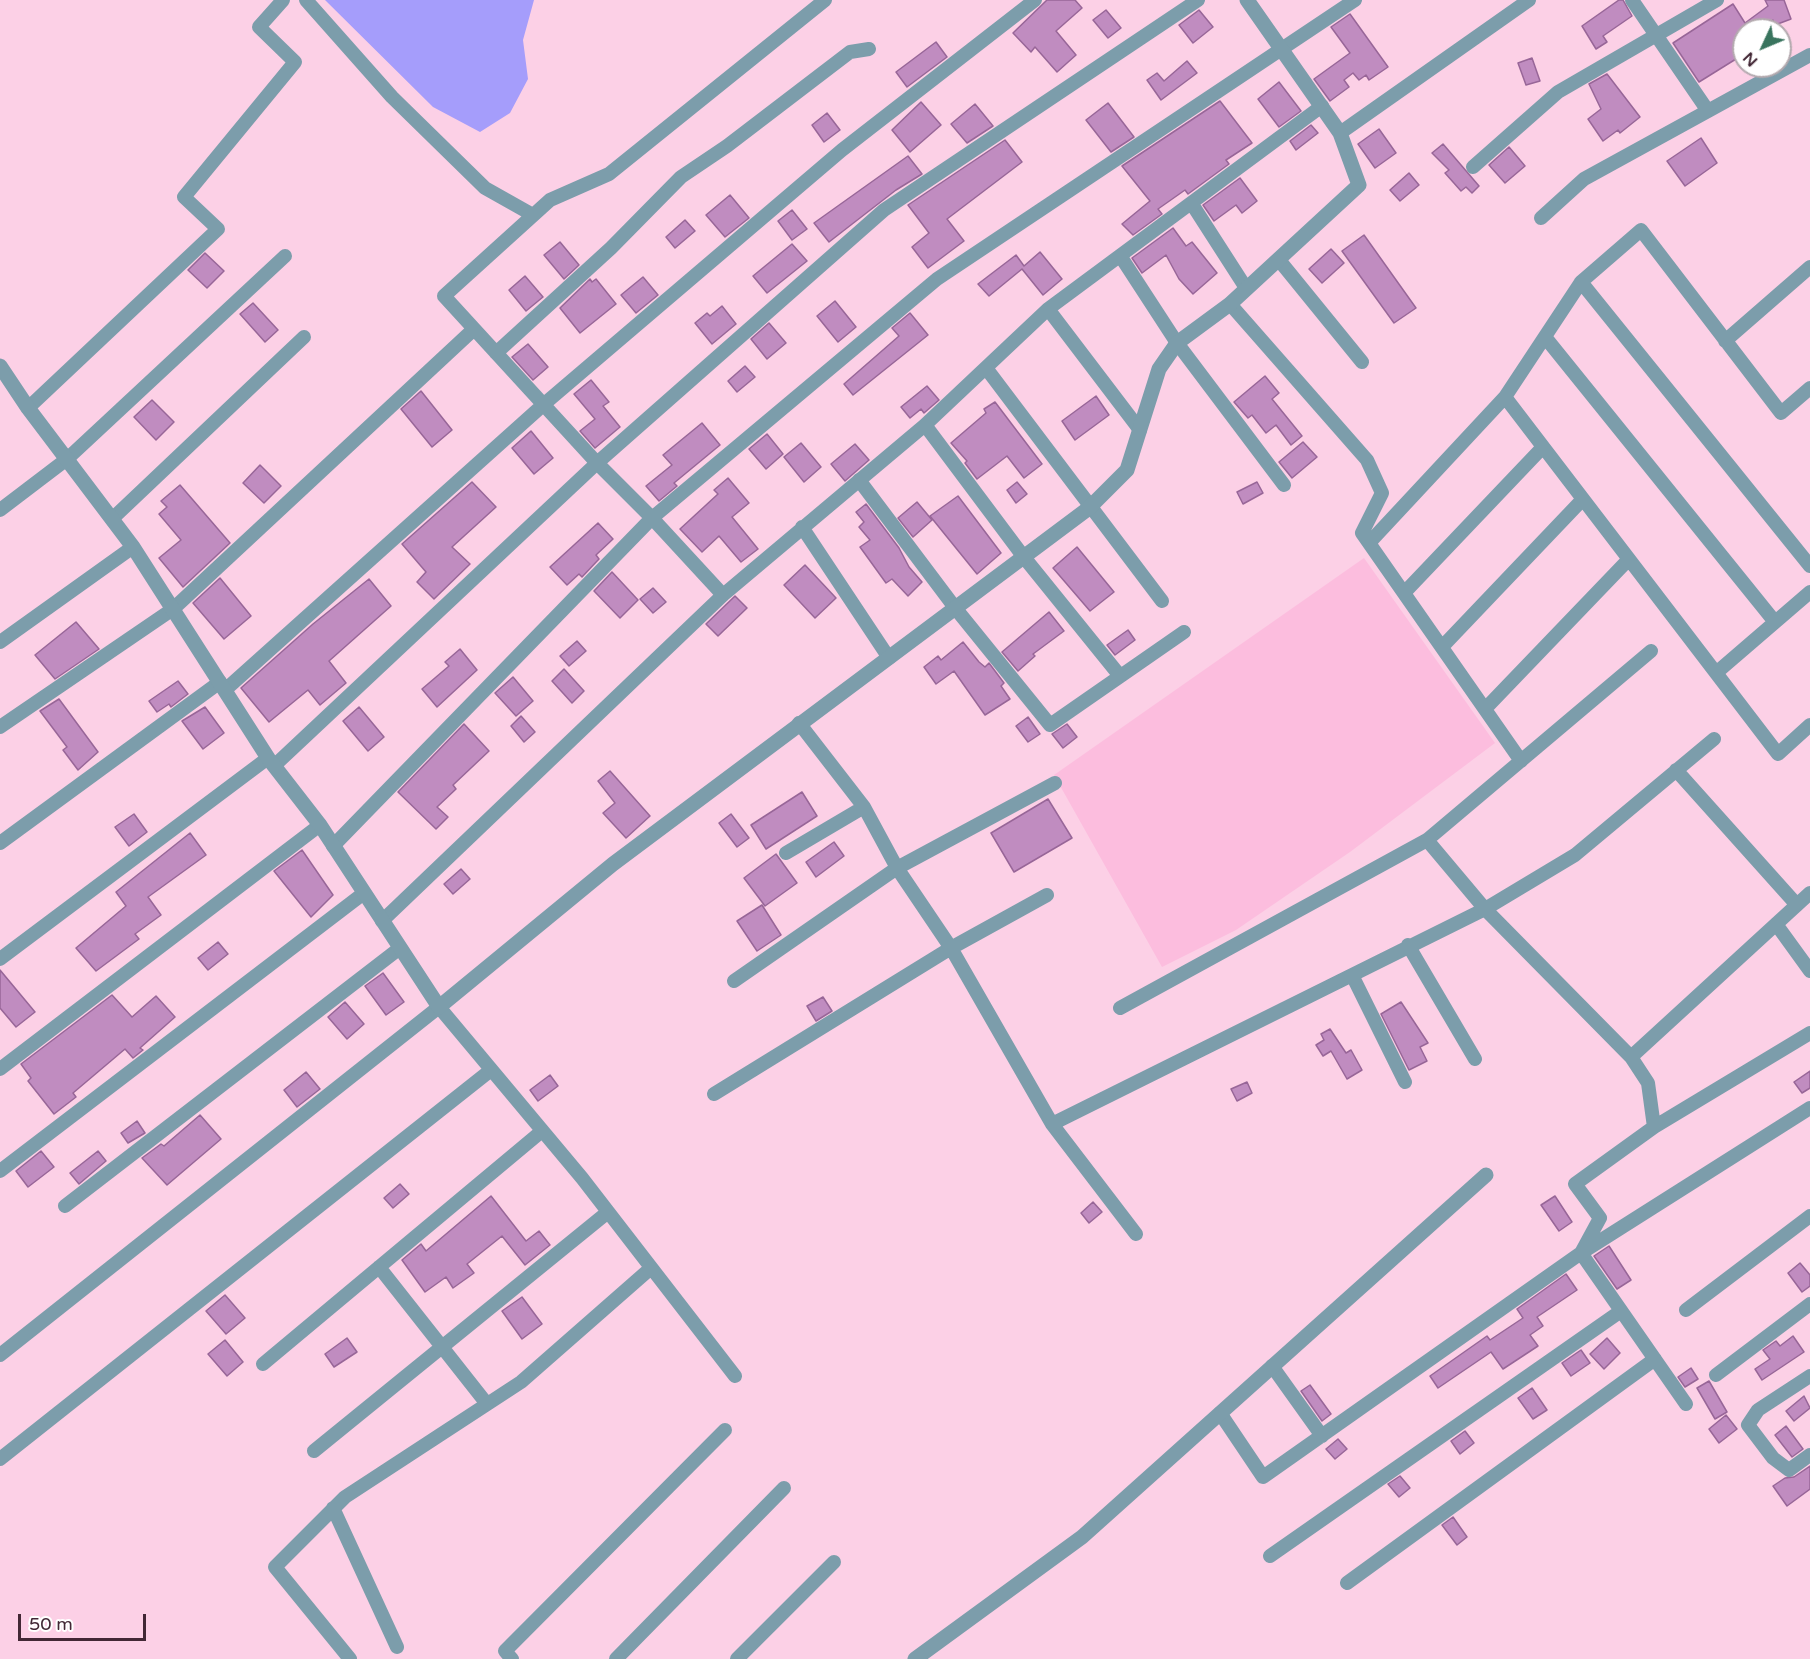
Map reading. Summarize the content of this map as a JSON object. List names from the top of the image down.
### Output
{
  "scale_bar": "50 m",
  "north": "bottom left"
}
